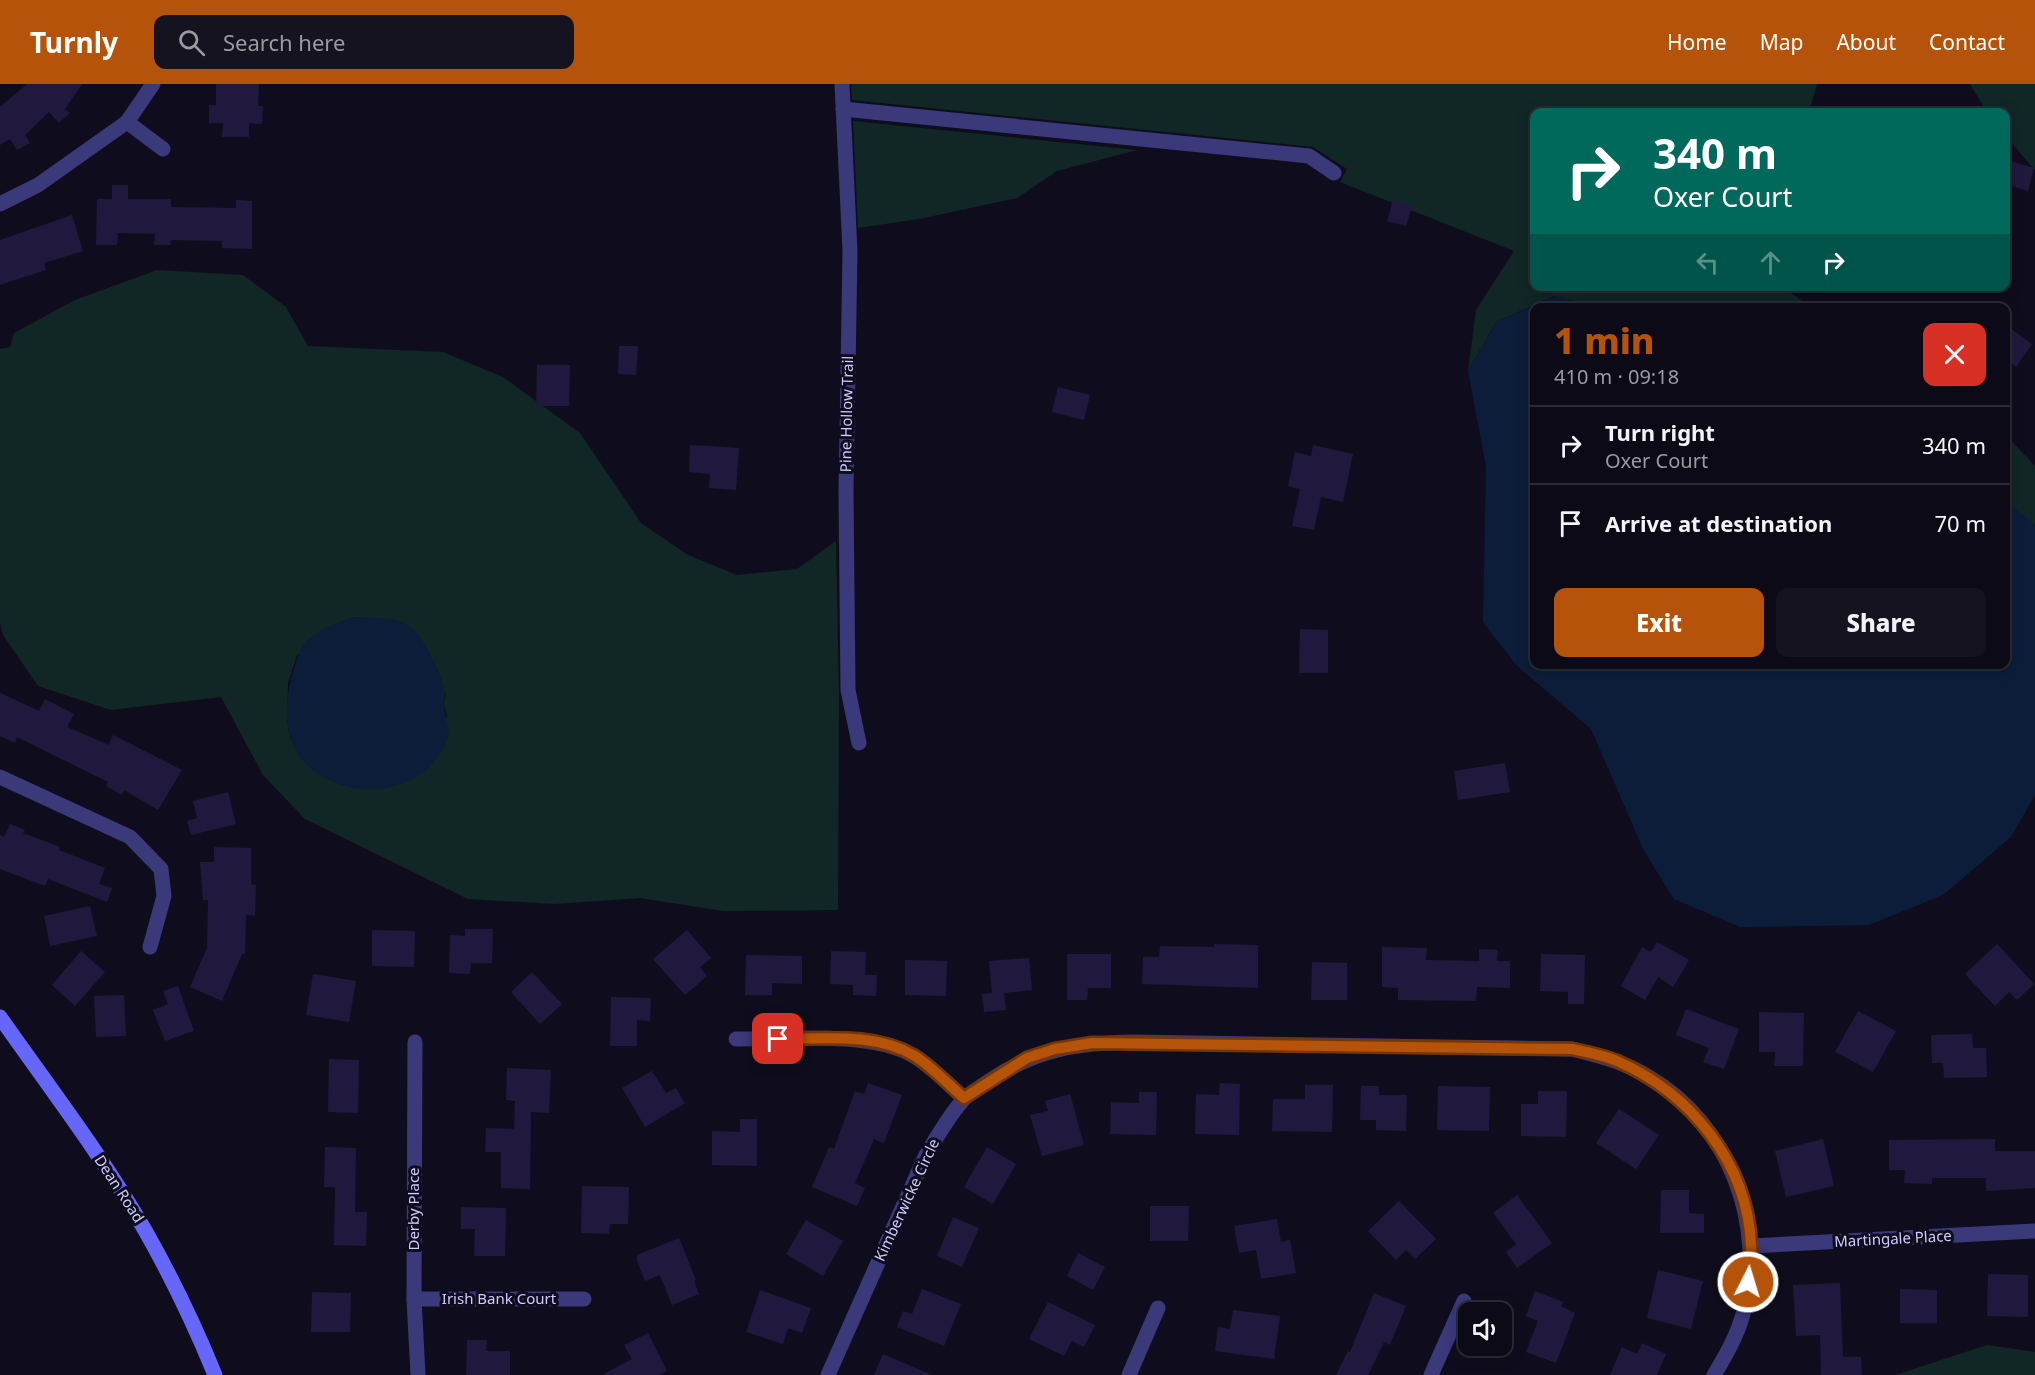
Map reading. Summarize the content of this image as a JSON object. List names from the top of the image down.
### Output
{
  "streets": {
    "main road": ["Dean Road"],
    "street": [
      "Pine Hollow Trail",
      "Kimberwicke Circle",
      "Derby Place",
      "Martingale Place",
      "Irish Bank Court"
    ]
  },
  "crossings": [
    ["Kimberwicke Circle", "Martingale Place"],
    ["Derby Place", "Irish Bank Court"]
  ],
  "page": {
    "header": "Turnly",
    "search": "Search here",
    "nav": [
      "Home",
      "Map",
      "About",
      "Contact"
    ],
    "turn": ["340 m", "Oxer Court"],
    "heading": ["1 min", "410 m · 09:18"],
    "list": [
      {
        "name": "Turn right",
        "note": "Oxer Court",
        "value": "340 m"
      },
      {
        "name": "Arrive at destination",
        "value": "70 m"
      }
    ],
    "buttons": ["Exit", "Share"]
  }
}
